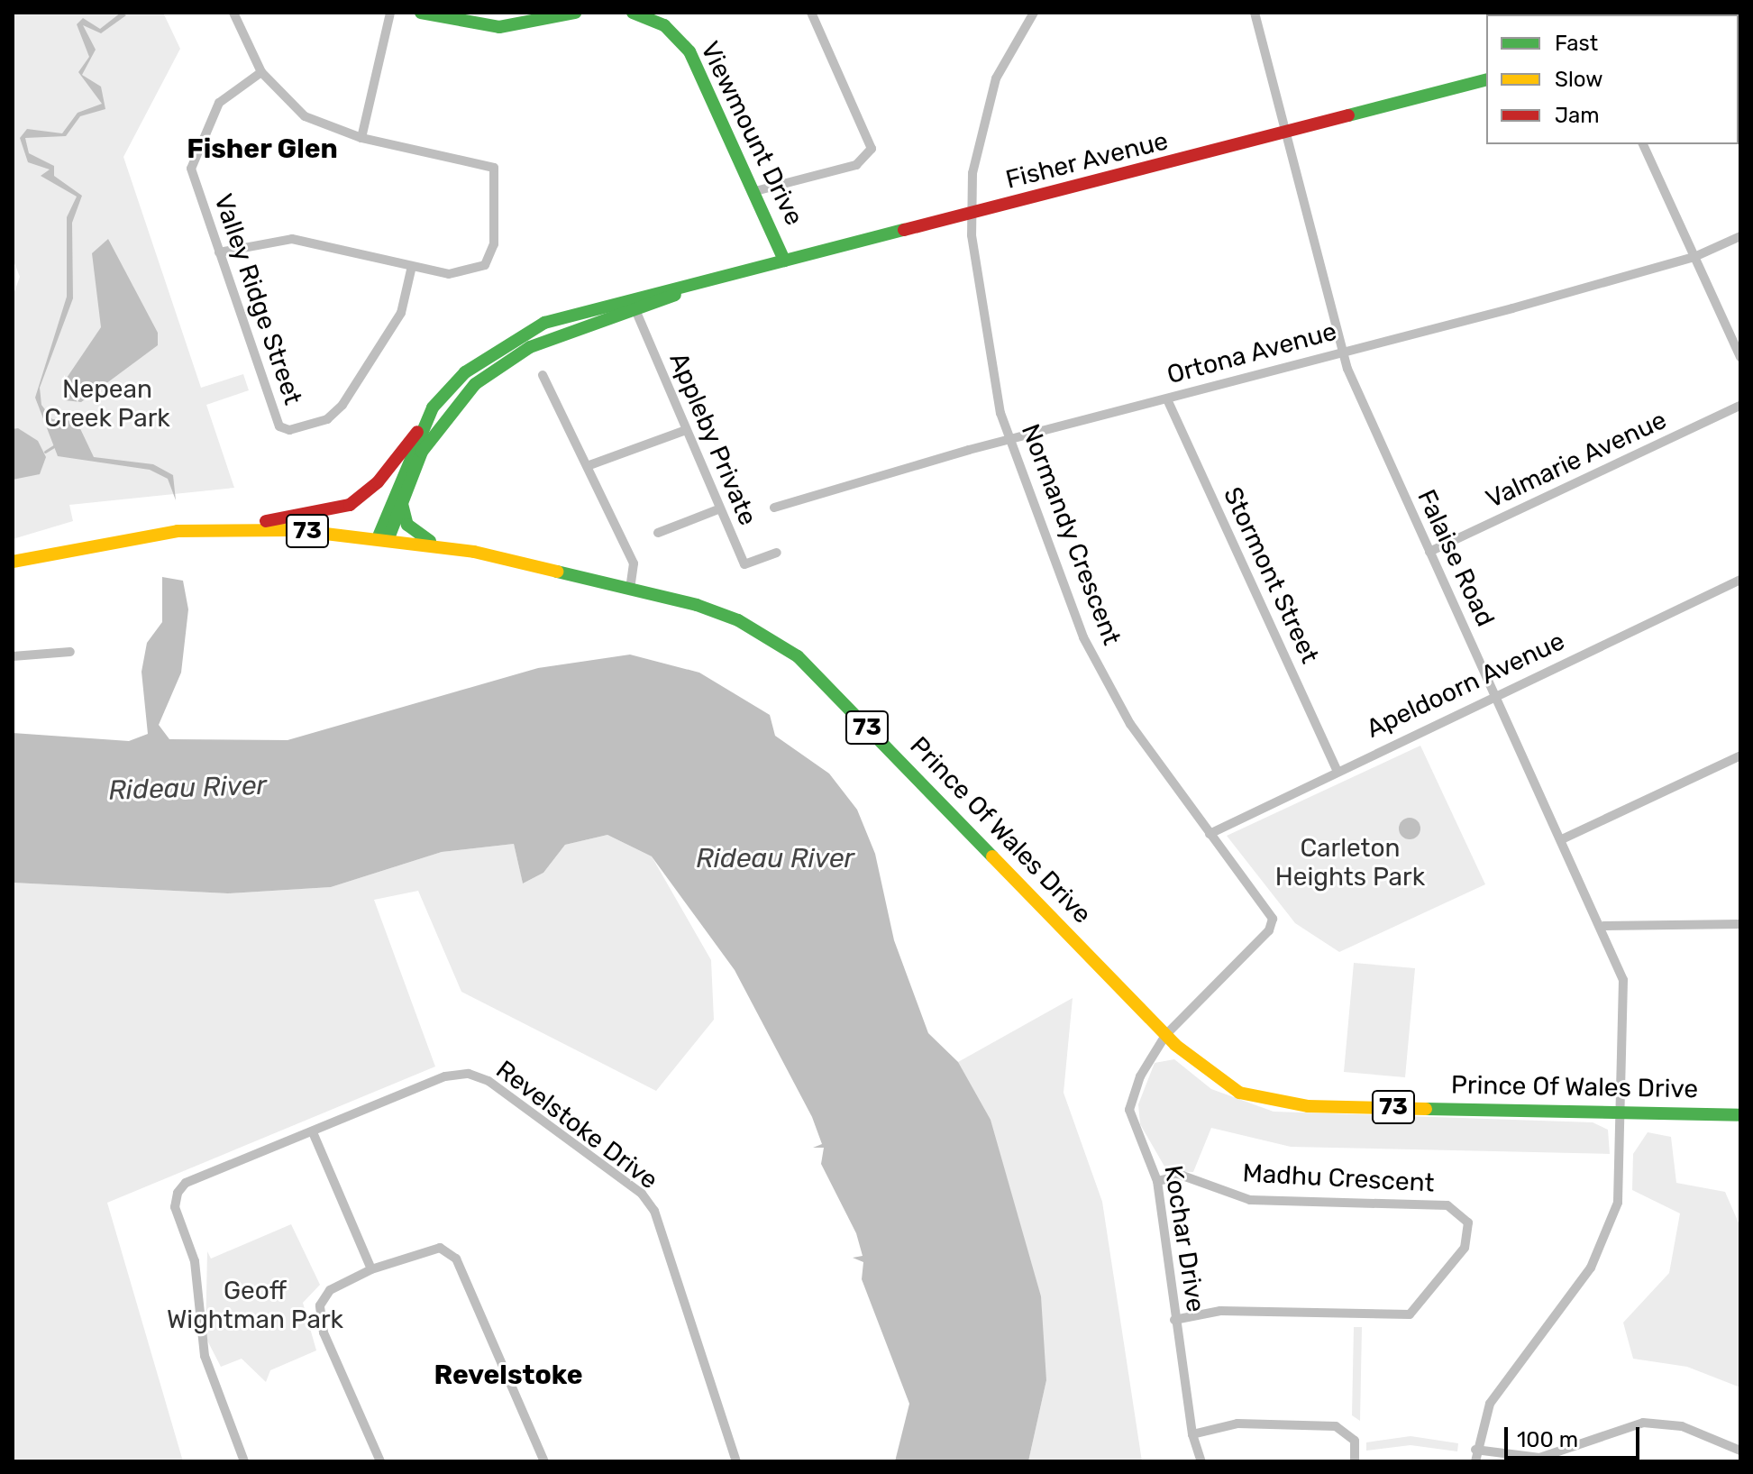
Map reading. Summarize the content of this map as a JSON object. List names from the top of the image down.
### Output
{
  "streets": {
    "main road": [
      "Viewmount Drive",
      "Fisher Avenue",
      "73",
      "Prince Of Wales Drive"
    ],
    "street": [
      "Valley Ridge Street",
      "Ortona Avenue",
      "Appleby Private",
      "Valmarie Avenue",
      "Normandy Crescent",
      "Falaise Road",
      "Stormont Street",
      "Apeldoorn Avenue",
      "Revelstoke Drive",
      "Madhu Crescent",
      "Kochar Drive"
    ]
  },
  "crossings": [
    ["Viewmount Drive", "Fisher Avenue"],
    ["Fisher Avenue", "Appleby Private"],
    ["Fisher Avenue", "Normandy Crescent"],
    ["Fisher Avenue", "Falaise Road"],
    ["Fisher Avenue", "Prince Of Wales Drive"],
    ["Ortona Avenue", "Normandy Crescent"],
    ["Ortona Avenue", "Falaise Road"],
    ["Ortona Avenue", "Stormont Street"],
    ["Valmarie Avenue", "Falaise Road"],
    ["Normandy Crescent", "Apeldoorn Avenue"],
    ["Normandy Crescent", "Prince Of Wales Drive"],
    ["Normandy Crescent", "Kochar Drive"],
    ["Falaise Road", "Apeldoorn Avenue"],
    ["Falaise Road", "Prince Of Wales Drive"],
    ["Stormont Street", "Apeldoorn Avenue"],
    ["Prince Of Wales Drive", "Kochar Drive"],
    ["Madhu Crescent", "Kochar Drive"]
  ],
  "districts": ["Fisher Glen", "Revelstoke"],
  "water": ["Rideau River"],
  "parks": ["Nepean Creek Park", "Carleton Heights Park", "Geoff Wightman Park"],
  "legend": ["Fast", "Slow", "Jam"],
  "scale_bar": "100 m"
}
